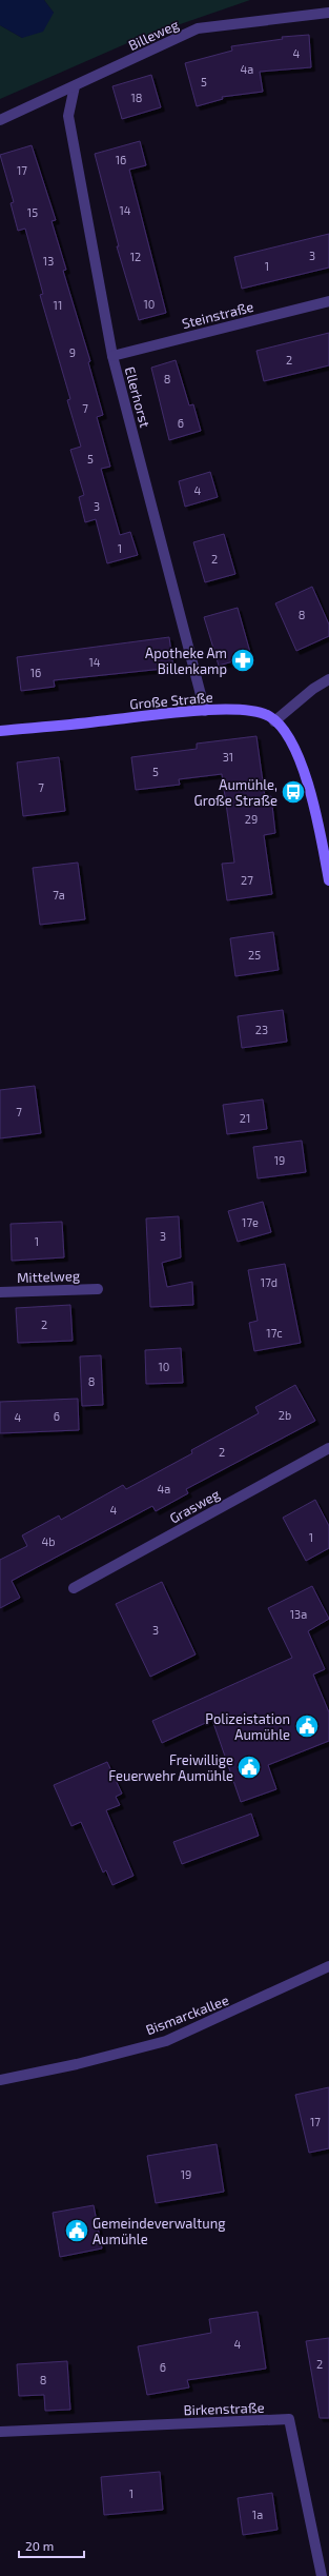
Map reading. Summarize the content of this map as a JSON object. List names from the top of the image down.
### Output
{
  "streets": {
    "street": [
      "Billeweg",
      "Steinstraße",
      "Ellerhorst",
      "Große Straße",
      "Mittelweg",
      "Grasweg",
      "Bismarckallee",
      "Birkenstraße"
    ]
  },
  "crossings": [
    ["Billeweg", "Ellerhorst"],
    ["Steinstraße", "Ellerhorst"],
    ["Ellerhorst", "Große Straße"]
  ],
  "places": {
    "pharmacy": ["Apotheke Am Billenkamp"],
    "bus stop": ["Aumühle, Große Straße"],
    "public building": ["Polizeistation Aumühle", "Freiwillige Feuerwehr Aumühle", "Gemeindeverwaltung Aumühle"]
  },
  "house_numbers": [
    "4",
    "4a",
    "5",
    "18",
    "16",
    "17",
    "14",
    "15",
    "3",
    "12",
    "13",
    "1",
    "10",
    "11",
    "9",
    "2",
    "8",
    "7",
    "6",
    "5",
    "4",
    "3",
    "1",
    "2",
    "8",
    "14",
    "16",
    "31",
    "5",
    "7",
    "29",
    "27",
    "7a",
    "25",
    "23",
    "7",
    "21",
    "19",
    "17e",
    "3",
    "1",
    "17d",
    "2",
    "17c",
    "10",
    "8",
    "2b",
    "6",
    "4",
    "2",
    "4a",
    "4",
    "1",
    "4b",
    "13a",
    "3",
    "17",
    "19",
    "4",
    "2",
    "6",
    "8",
    "1",
    "1a"
  ],
  "scale_bar": "20 m"
}
